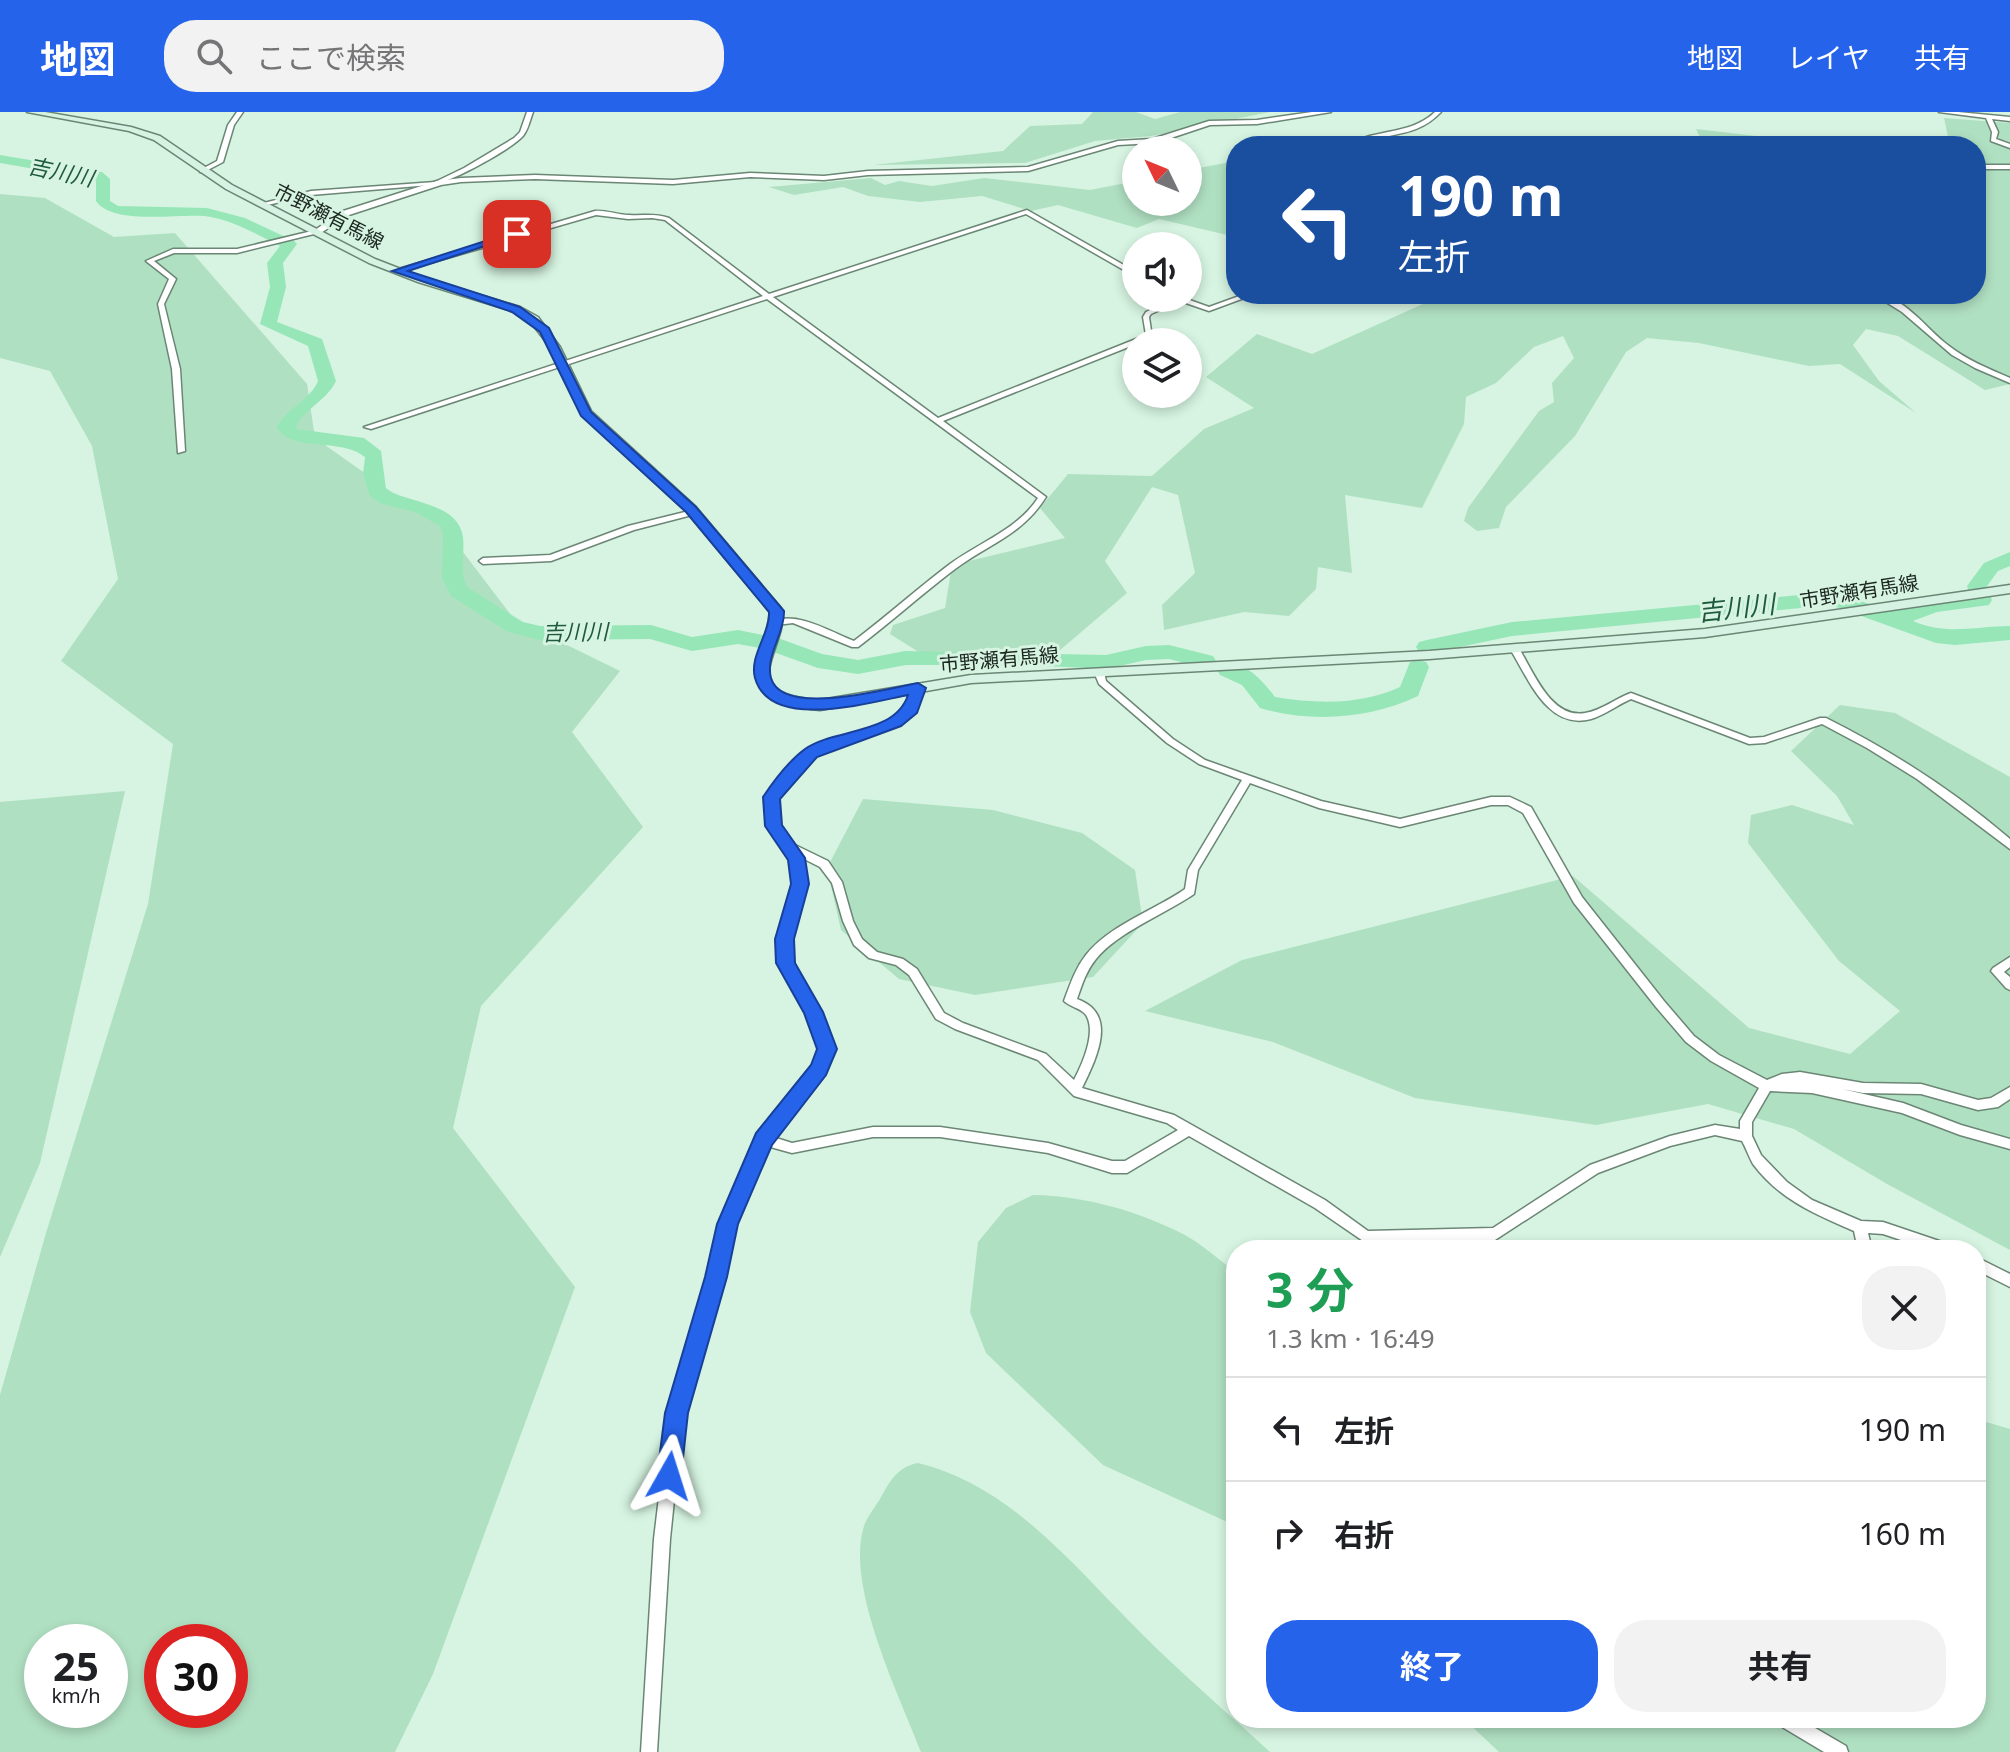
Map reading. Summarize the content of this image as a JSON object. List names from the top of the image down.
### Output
{
  "streets": {
    "main road": ["市野瀬有馬線"]
  },
  "water": ["吉川川"],
  "north": "top left",
  "page": {
    "header": "地図",
    "search": "ここで検索",
    "nav": ["地図", "レイヤ", "共有"],
    "turn": ["190 m", "左折"],
    "heading": ["3 分", "1.3 km · 16:49"],
    "list": [
      {
        "name": "左折",
        "value": "190 m"
      },
      {
        "name": "右折",
        "value": "160 m"
      }
    ],
    "buttons": ["終了", "共有"],
    "speed": "25 km/h",
    "limit": "30"
  }
}
